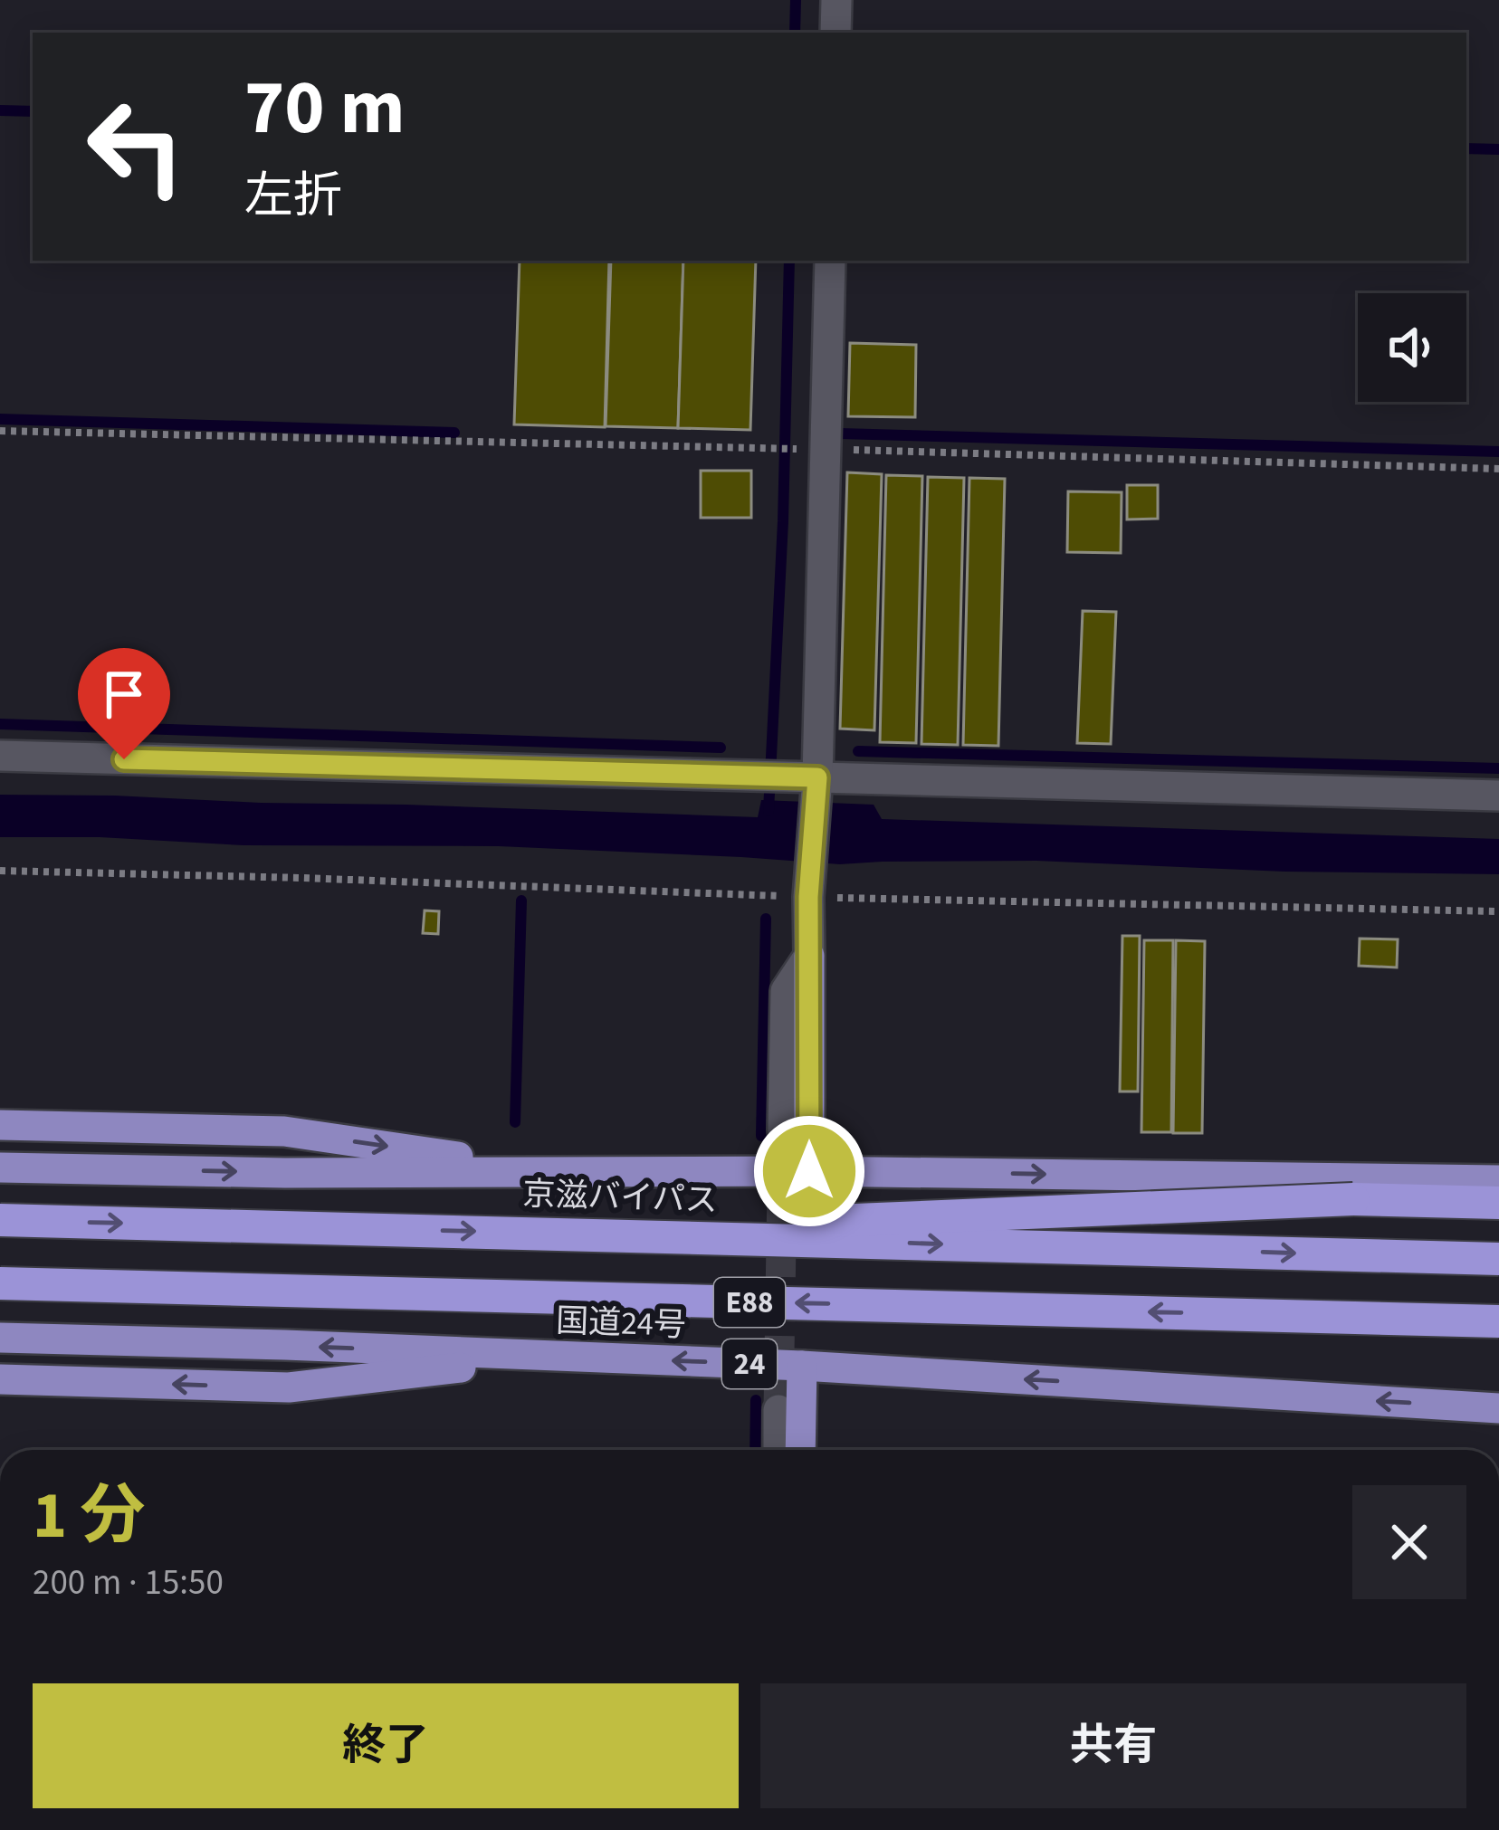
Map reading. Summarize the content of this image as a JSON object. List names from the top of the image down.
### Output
{
  "streets": {
    "highway": [
      "京滋バイパス",
      "E88",
      "国道24号",
      "24"
    ]
  },
  "page": {
    "turn": ["70 m", "左折"],
    "heading": ["1 分", "200 m · 15:50"],
    "buttons": ["終了", "共有"]
  }
}
